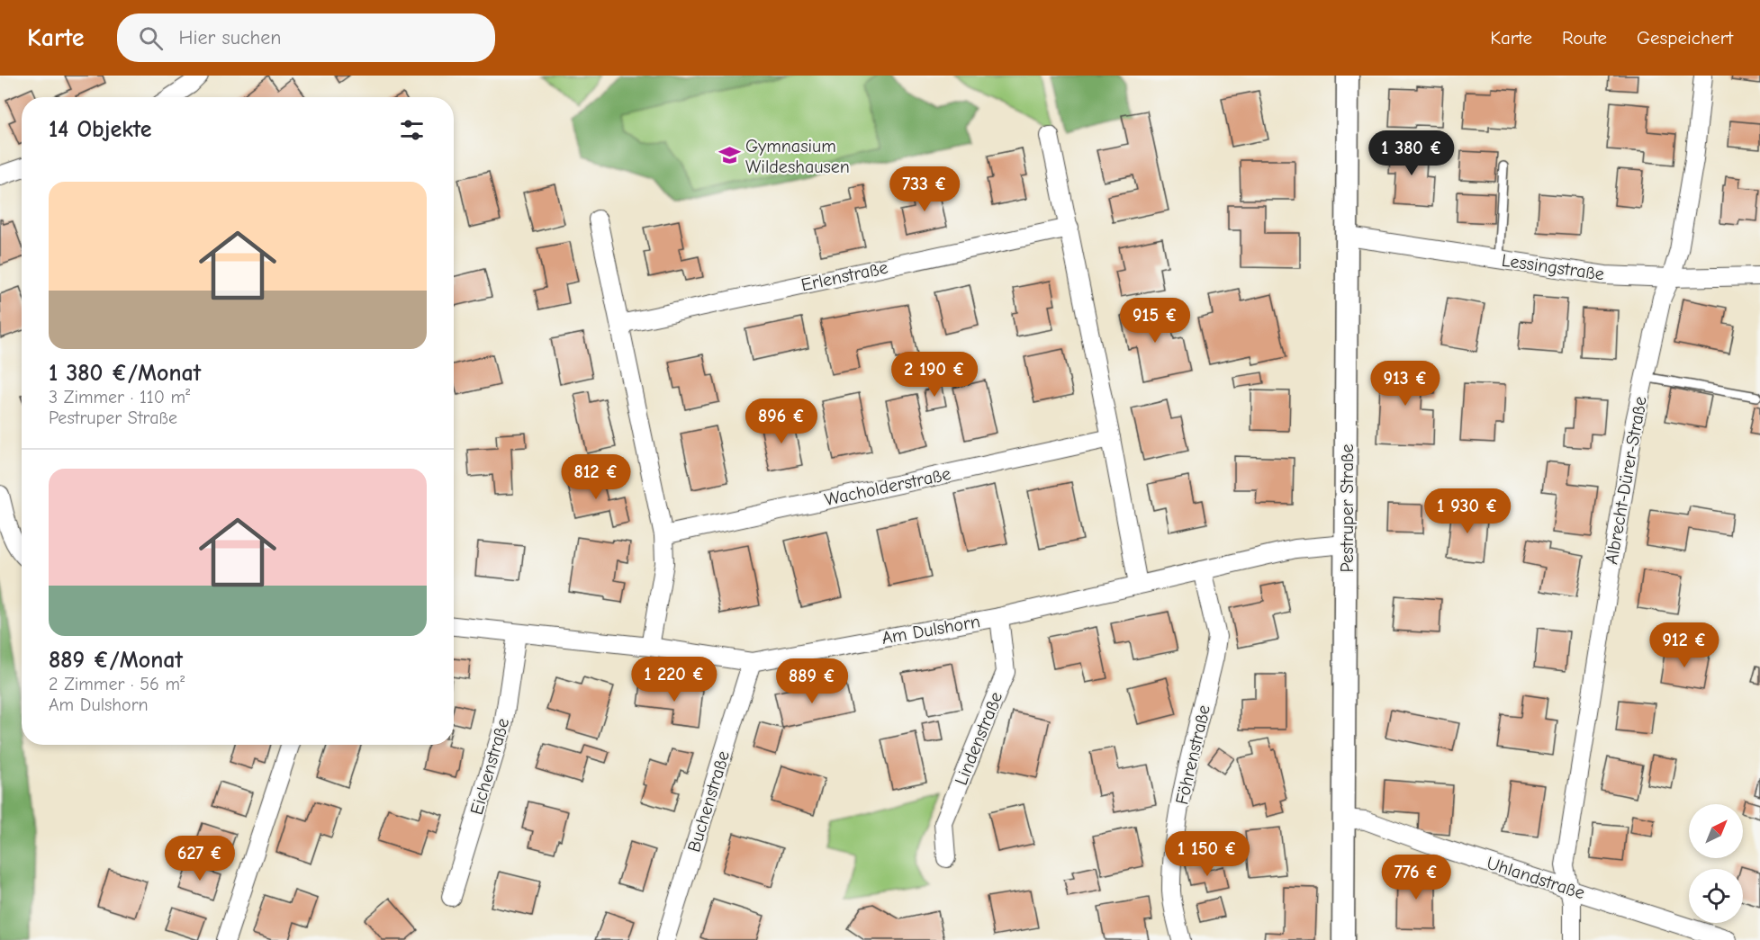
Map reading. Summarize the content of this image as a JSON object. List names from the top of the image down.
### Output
{
  "streets": {
    "street": [
      "Lessingstraße",
      "Erlenstraße",
      "Albrecht-Dürer-Straße",
      "Wacholderstraße",
      "Pestruper Straße",
      "Am Dulshorn",
      "Lindenstraße",
      "Föhrenstraße",
      "Eichenstraße",
      "Buchenstraße",
      "Uhlandstraße"
    ]
  },
  "crossings": [
    ["Lessingstraße", "Albrecht-Dürer-Straße"],
    ["Lessingstraße", "Pestruper Straße"],
    ["Albrecht-Dürer-Straße", "Uhlandstraße"],
    ["Pestruper Straße", "Am Dulshorn"],
    ["Pestruper Straße", "Uhlandstraße"],
    ["Am Dulshorn", "Lindenstraße"],
    ["Am Dulshorn", "Föhrenstraße"],
    ["Am Dulshorn", "Eichenstraße"],
    ["Am Dulshorn", "Buchenstraße"]
  ],
  "places": {
    "school or university": ["Gymnasium Wildeshausen"]
  },
  "north": "top right",
  "page": {
    "header": "Karte",
    "search": "Hier suchen",
    "nav": ["Karte", "Route", "Gespeichert"],
    "heading": "14 Objekte",
    "price": [
      "1 380 €",
      "733 €",
      "915 €",
      "2 190 €",
      "913 €",
      "896 €",
      "812 €",
      "1 930 €",
      "912 €",
      "1 220 €",
      "889 €",
      "1 150 €",
      "627 €",
      "776 €"
    ],
    "list": [
      {
        "name": "1 380 €/Monat",
        "note": "3 Zimmer · 110 m² · Pestruper Straße"
      },
      {
        "name": "889 €/Monat",
        "note": "2 Zimmer · 56 m² · Am Dulshorn"
      }
    ]
  }
}
